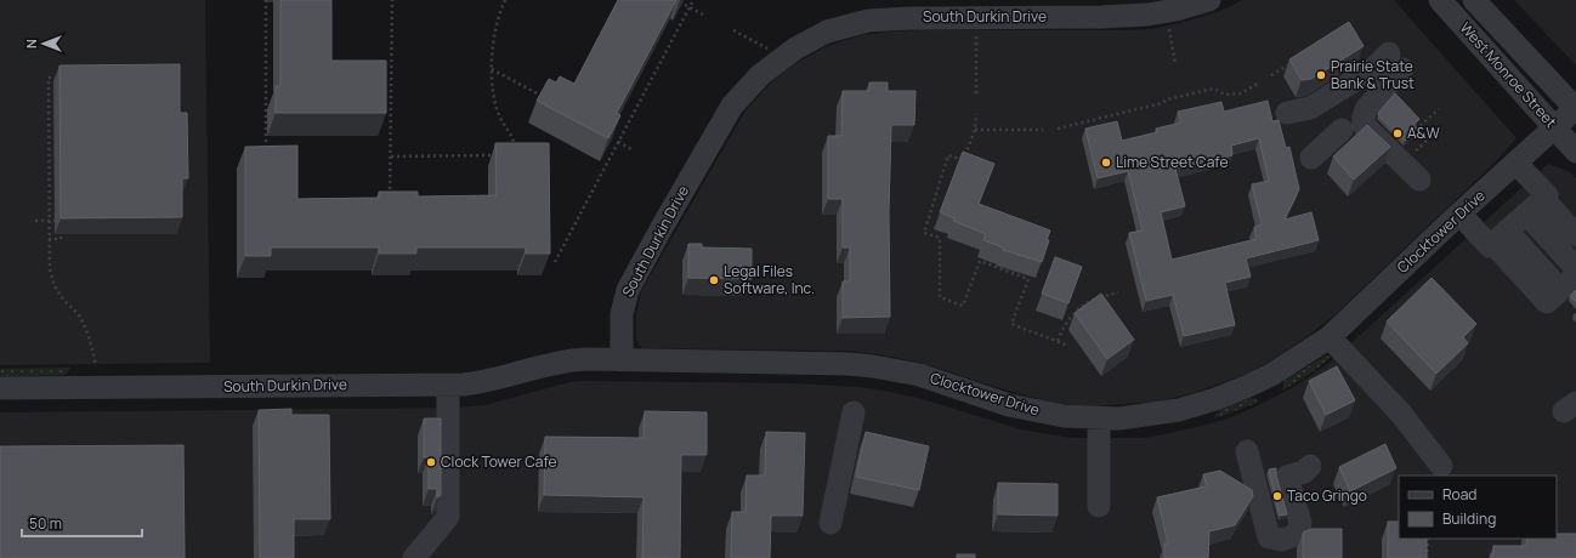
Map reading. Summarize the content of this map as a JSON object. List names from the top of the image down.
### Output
{
  "streets": {
    "street": ["South Durkin Drive", "West Monroe Street", "Clocktower Drive"]
  },
  "crossings": [
    ["South Durkin Drive", "Clocktower Drive"],
    ["West Monroe Street", "Clocktower Drive"]
  ],
  "places": [
    "Prairie State Bank & Trust",
    "A&W",
    "Lime Street Cafe",
    "Legal Files Software, Inc.",
    "Clock Tower Cafe",
    "Taco Gringo"
  ],
  "legend": ["Road", "Building"],
  "scale_bar": "50 m",
  "north": "left"
}
